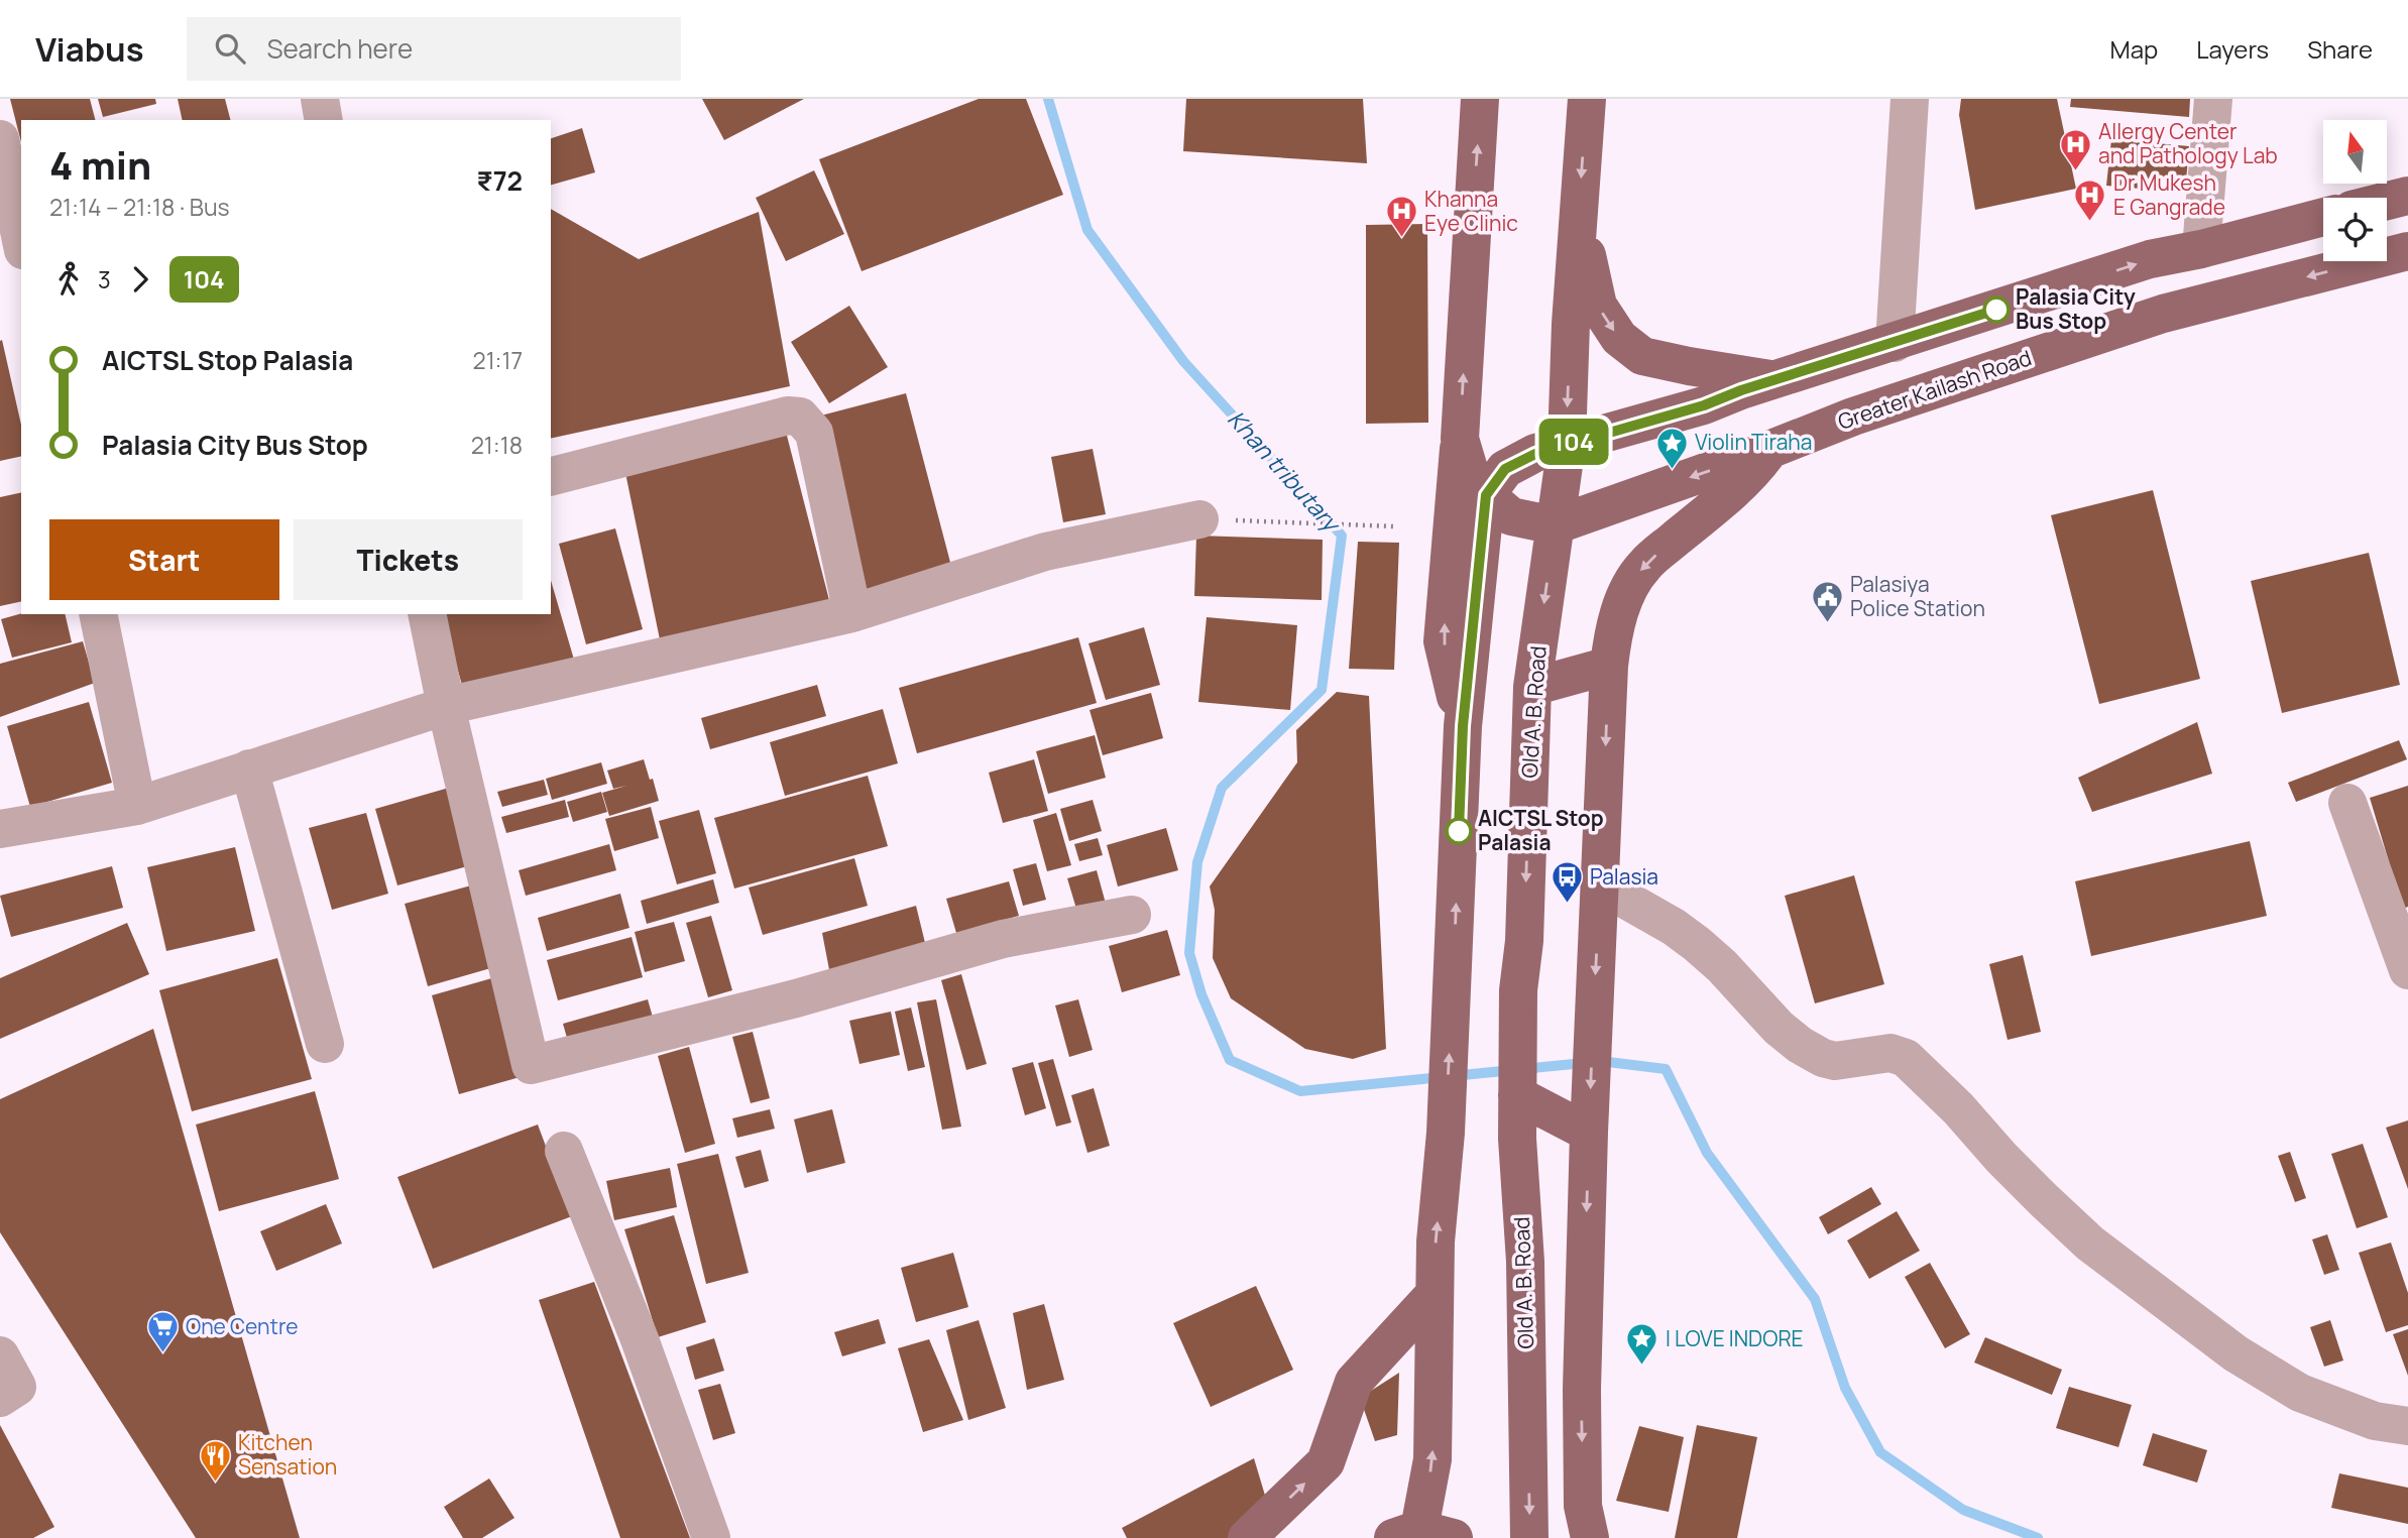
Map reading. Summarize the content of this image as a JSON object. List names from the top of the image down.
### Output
{
  "streets": {
    "main road": ["Greater Kailash Road", "Old A. B. Road"]
  },
  "crossings": [
    ["Greater Kailash Road", "Old A. B. Road"]
  ],
  "water": ["Khan tributary"],
  "places": {
    "hospital": ["Allergy Center and Pathology Lab", "Dr Mukesh E Gangrade", "Khanna Eye Clinic"],
    "other": ["Palasia City Bus Stop", "AICTSL Stop Palasia"],
    "place": ["Violin Tiraha", "I LOVE INDORE"],
    "public building": ["Palasiya Police Station"],
    "bus stop": ["Palasia"],
    "supermarket": ["One Centre"],
    "restaurant": ["Kitchen Sensation"]
  },
  "lines": ["bus line 104"],
  "north": "top",
  "page": {
    "header": "Viabus",
    "search": "Search here",
    "nav": ["Map", "Layers", "Share"],
    "on_map": "104",
    "heading": ["4 min", "21:14 – 21:18 · Bus", "₹72"],
    "legs": ["3", "104"],
    "list": [
      {
        "name": "AICTSL Stop Palasia",
        "value": "21:17"
      },
      {
        "name": "Palasia City Bus Stop",
        "value": "21:18"
      }
    ],
    "buttons": ["Start", "Tickets"]
  }
}
